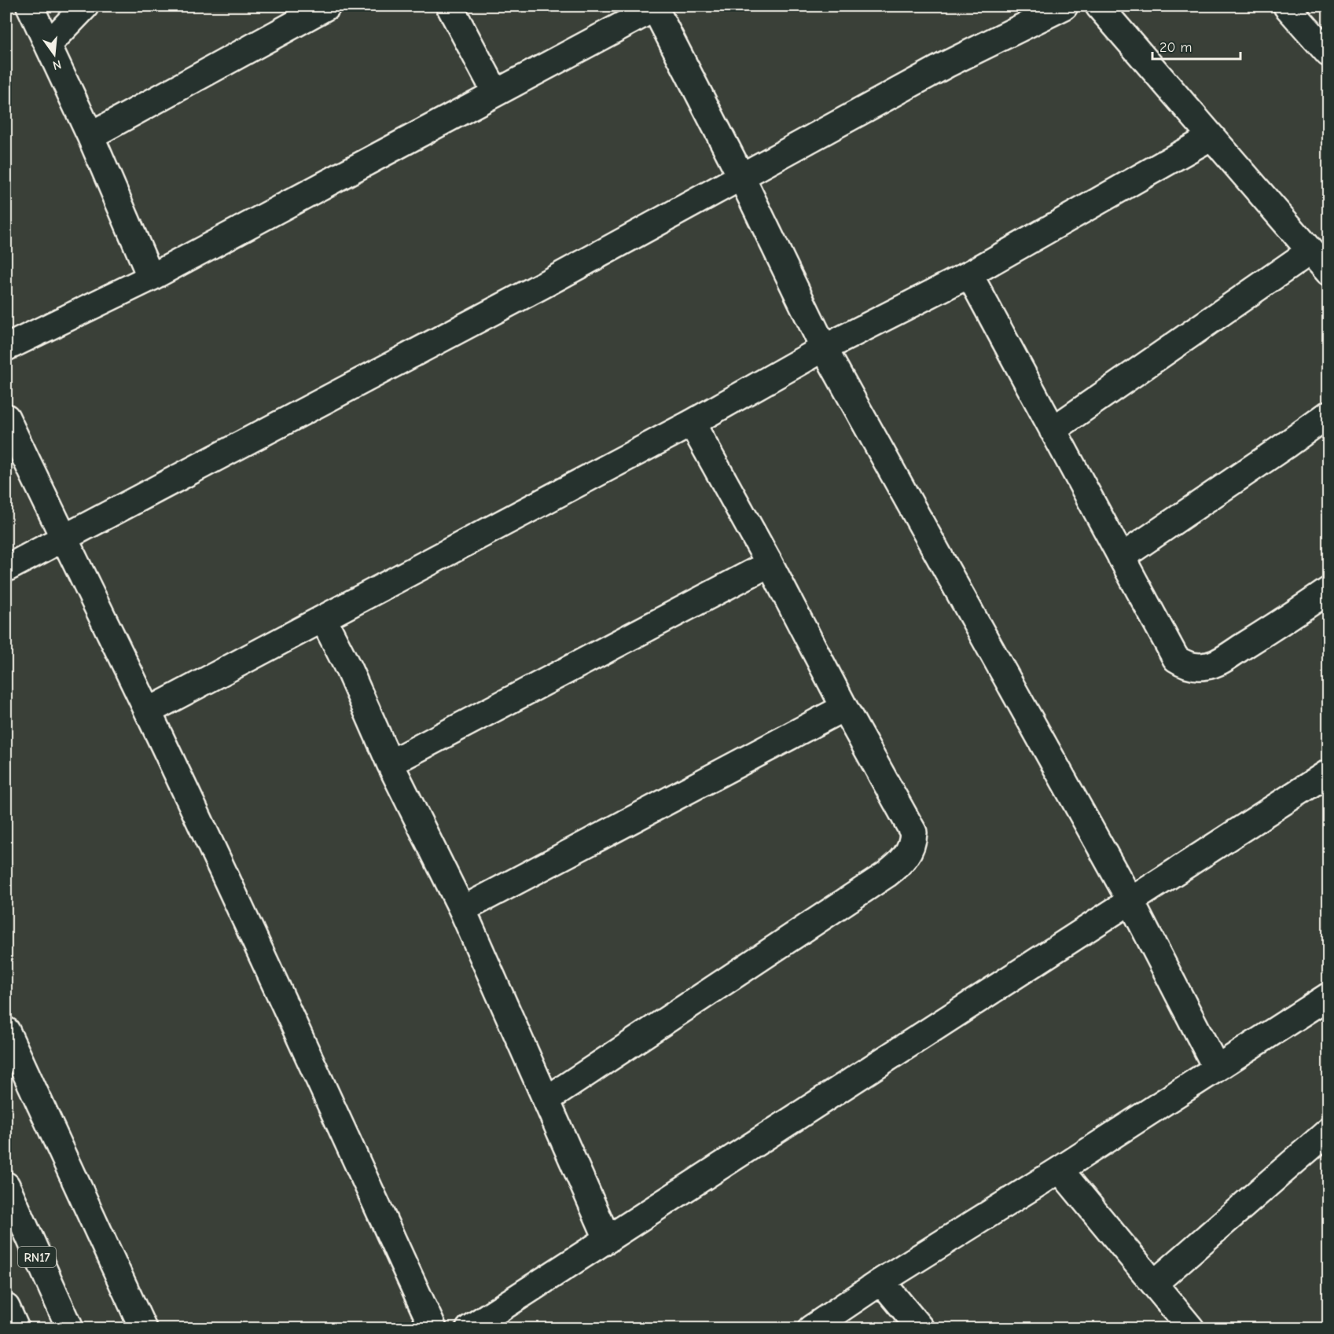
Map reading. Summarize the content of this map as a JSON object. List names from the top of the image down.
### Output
{
  "streets": {
    "main road": ["RN17"]
  },
  "scale_bar": "20 m",
  "north": "bottom"
}
